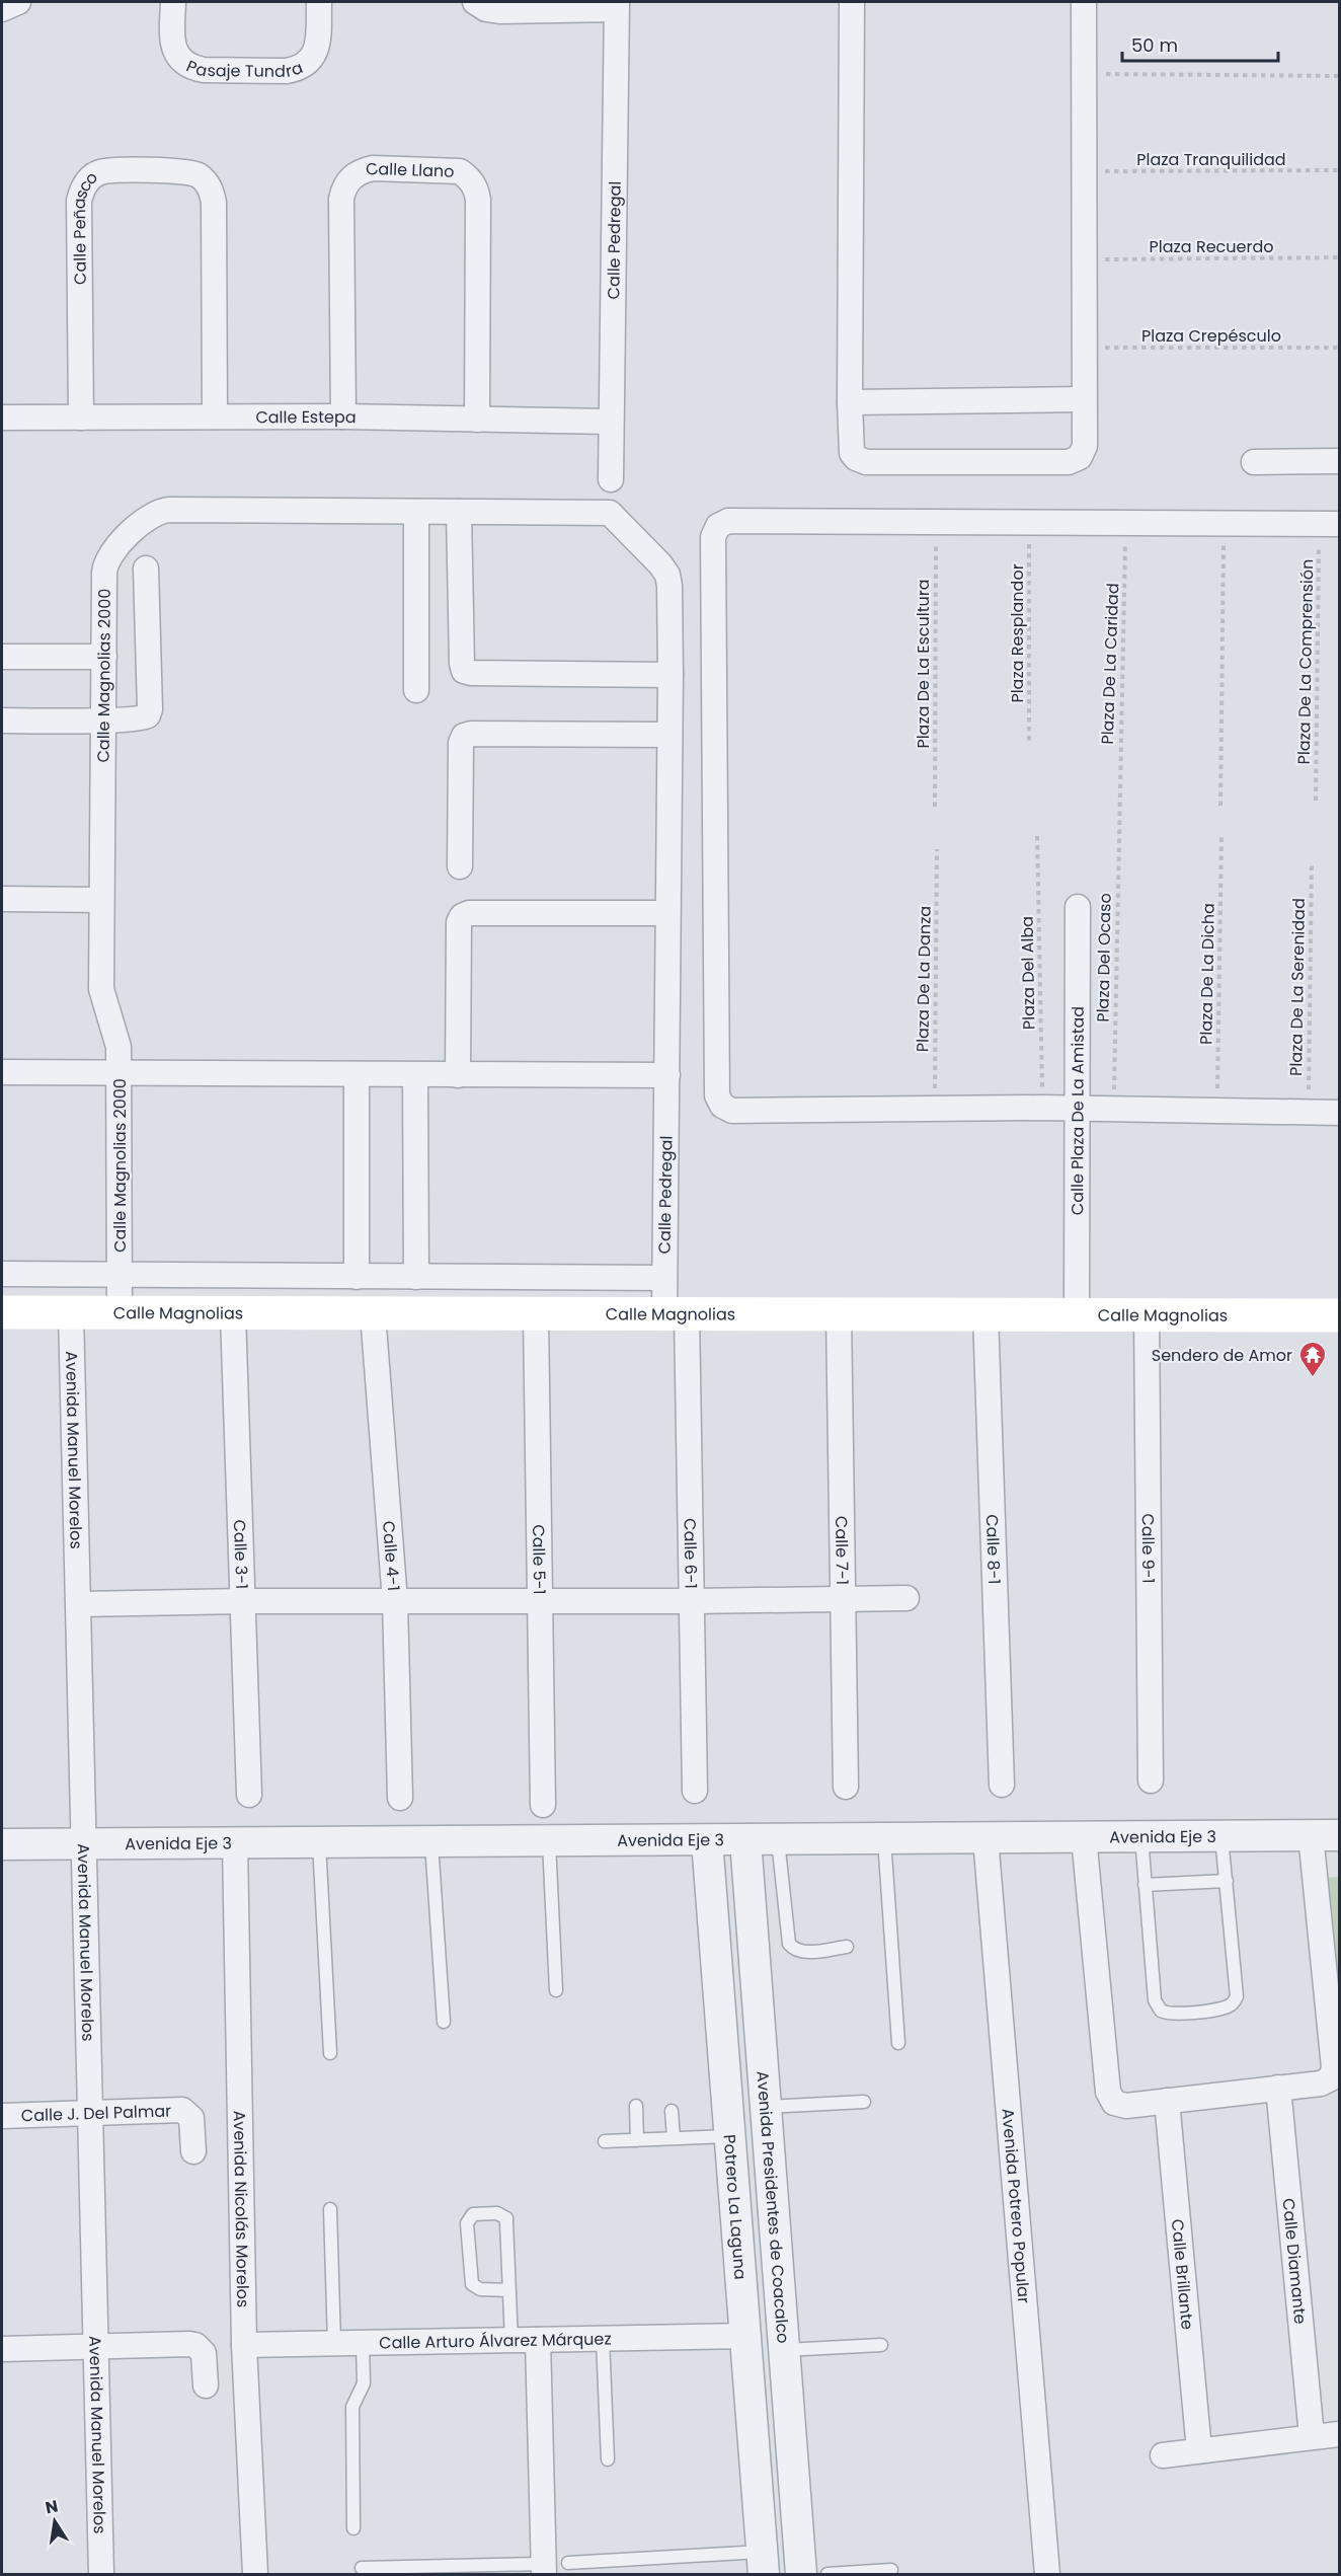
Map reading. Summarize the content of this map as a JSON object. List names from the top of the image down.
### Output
{
  "streets": {
    "main road": ["Calle Magnolias"],
    "street": [
      "Pasaje Tundra",
      "Calle Llano",
      "Calle Peñasco",
      "Calle Pedregal",
      "Calle Estepa",
      "Calle Magnolias 2000",
      "Calle Plaza De La Amistad",
      "Avenida Manuel Morelos",
      "Calle 9-1",
      "Calle 8-1",
      "Calle 7-1",
      "Calle 6-1",
      "Calle 3-1",
      "Calle 4-1",
      "Calle 5-1",
      "Avenida Eje 3",
      "Calle J. Del Palmar",
      "Avenida Potrero Popular",
      "Potrero La Laguna",
      "Avenida Presidentes de Coacalco",
      "Avenida Nicolás Morelos",
      "Calle Diamante",
      "Calle Brillante",
      "Calle Arturo Álvarez Márquez"
    ],
    "path": [
      "Plaza Tranquilidad",
      "Plaza Recuerdo",
      "Plaza Crepésculo",
      "Plaza Resplandor",
      "Plaza De La Comprensión",
      "Plaza De La Escultura",
      "Plaza De La Caridad",
      "Plaza Del Ocaso",
      "Plaza Del Alba",
      "Plaza De La Dicha",
      "Plaza De La Danza",
      "Plaza De La Serenidad"
    ]
  },
  "crossings": [
    ["Calle Llano", "Calle Estepa"],
    ["Calle Peñasco", "Calle Estepa"],
    ["Calle Pedregal", "Calle Estepa"],
    ["Calle Pedregal", "Calle Magnolias"],
    ["Calle Pedregal", "Calle 6-1"],
    ["Plaza De La Caridad", "Plaza Del Ocaso"],
    ["Calle Magnolias 2000", "Calle Magnolias"],
    ["Calle Plaza De La Amistad", "Calle Magnolias"],
    ["Calle Magnolias", "Avenida Manuel Morelos"],
    ["Calle Magnolias", "Calle 9-1"],
    ["Calle Magnolias", "Calle 8-1"],
    ["Calle Magnolias", "Calle 7-1"],
    ["Calle Magnolias", "Calle 6-1"],
    ["Calle Magnolias", "Calle 3-1"],
    ["Calle Magnolias", "Calle 4-1"],
    ["Calle Magnolias", "Calle 5-1"],
    ["Avenida Manuel Morelos", "Avenida Eje 3"],
    ["Avenida Manuel Morelos", "Calle J. Del Palmar"],
    ["Avenida Eje 3", "Avenida Potrero Popular"],
    ["Avenida Eje 3", "Potrero La Laguna"],
    ["Avenida Eje 3", "Avenida Presidentes de Coacalco"],
    ["Avenida Eje 3", "Avenida Nicolás Morelos"],
    ["Potrero La Laguna", "Calle Arturo Álvarez Márquez"],
    ["Avenida Nicolás Morelos", "Calle Arturo Álvarez Márquez"]
  ],
  "places": {
    "temple": ["Sendero de Amor"]
  },
  "scale_bar": "50 m",
  "north": "top"
}
